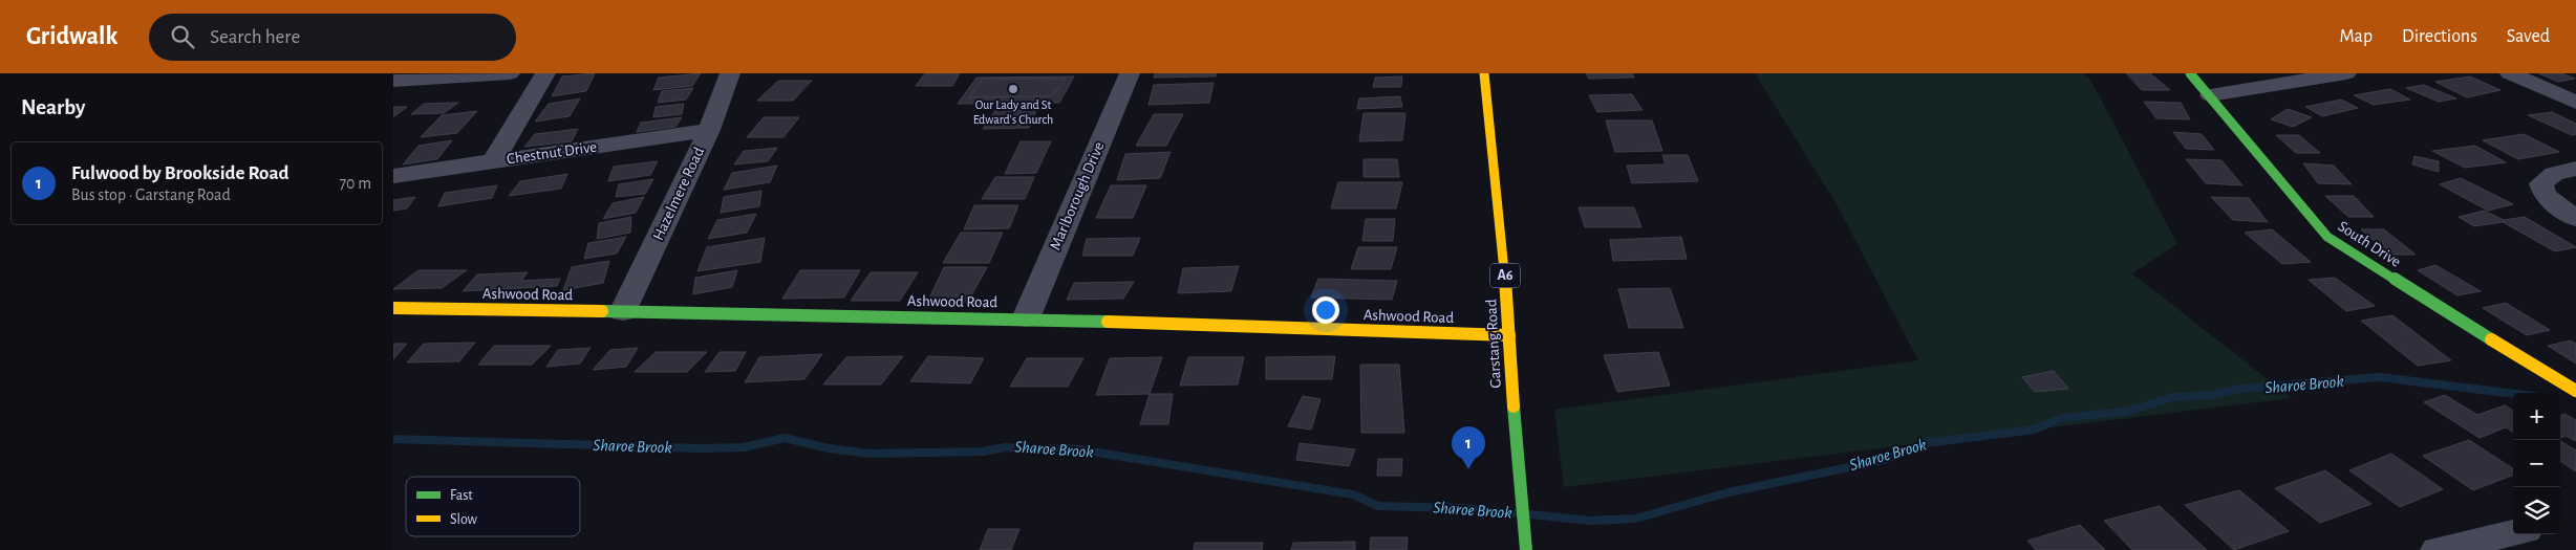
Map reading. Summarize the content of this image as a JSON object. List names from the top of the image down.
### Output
{
  "streets": {
    "main road": [
      "South Drive",
      "A6",
      "Ashwood Road",
      "Garstang Road"
    ],
    "street": ["Chestnut Drive", "Hazelmere Road", "Marlborough Drive"]
  },
  "crossings": [
    ["Chestnut Drive", "Hazelmere Road"],
    ["Hazelmere Road", "Ashwood Road"],
    ["Marlborough Drive", "Ashwood Road"],
    ["Ashwood Road", "Garstang Road"]
  ],
  "water": ["Sharoe Brook"],
  "places": ["Our Lady and St Edward's Church"],
  "legend": ["Fast", "Slow"],
  "page": {
    "header": "Gridwalk",
    "search": "Search here",
    "nav": ["Map", "Directions", "Saved"],
    "heading": "Nearby",
    "list": [
      {
        "mark": "1",
        "name": "Fulwood by Brookside Road",
        "note": "Bus stop · Garstang Road",
        "value": "70 m"
      }
    ],
    "map_buttons": ["+", "−"],
    "pins": "1"
  }
}
